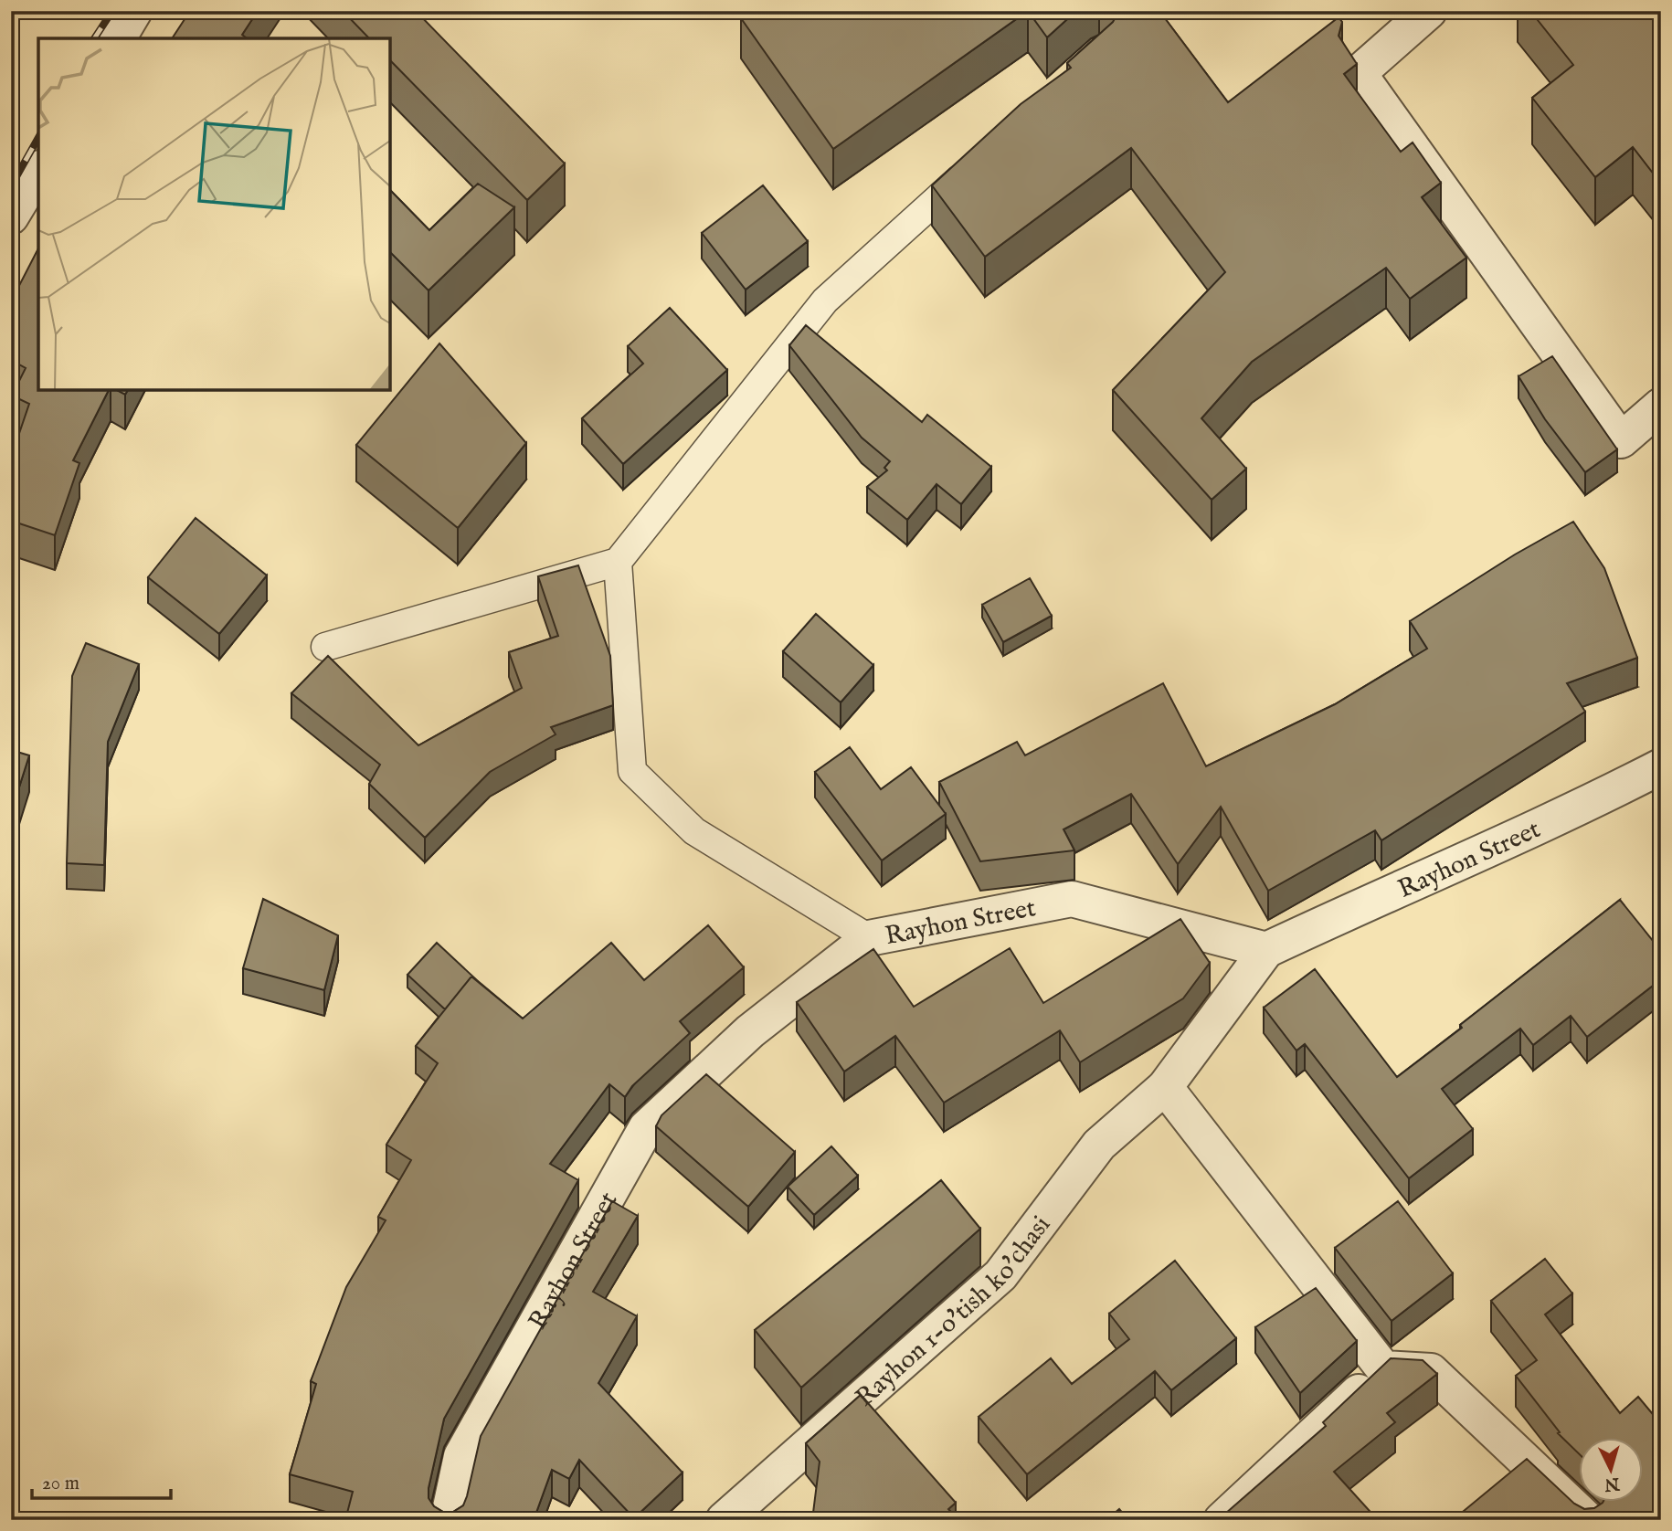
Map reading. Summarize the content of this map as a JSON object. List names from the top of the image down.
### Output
{
  "streets": {
    "street": ["Rayhon Street", "Rayhon 1-o'tish ko'chasi"]
  },
  "crossings": [
    ["Rayhon Street", "Rayhon 1-o'tish ko'chasi"]
  ],
  "scale_bar": "20 m",
  "north": "bottom"
}
